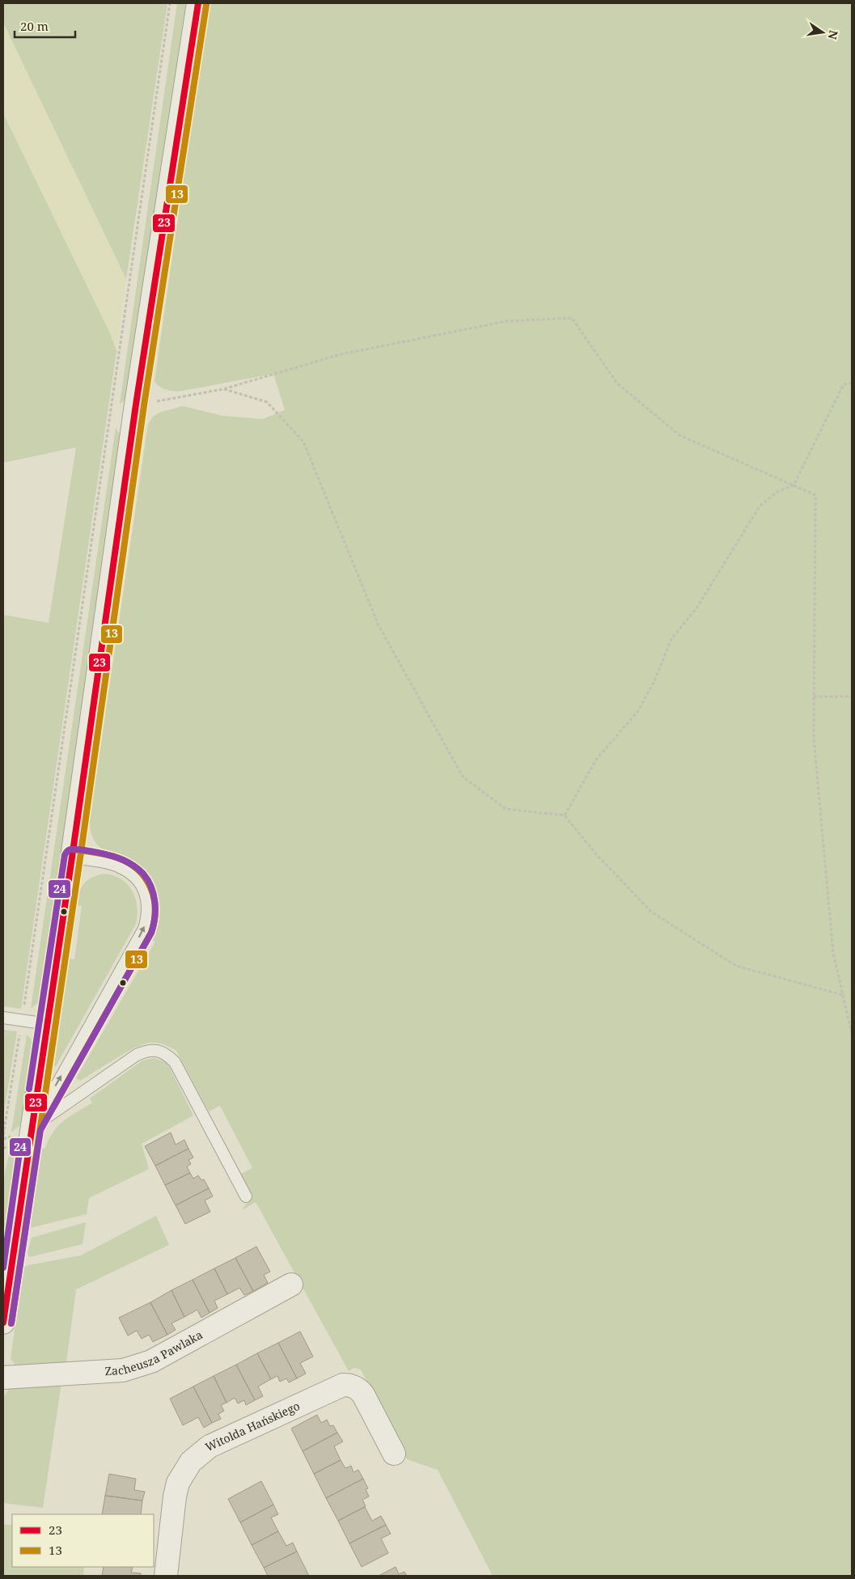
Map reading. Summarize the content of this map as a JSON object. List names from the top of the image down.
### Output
{
  "streets": {
    "street": ["Zacheusza Pawlaka", "Witolda Hańskiego"]
  },
  "lines": ["transit line 23", "transit line 13", "transit line 24"],
  "legend": ["23", "13"],
  "scale_bar": "20 m",
  "north": "right"
}
